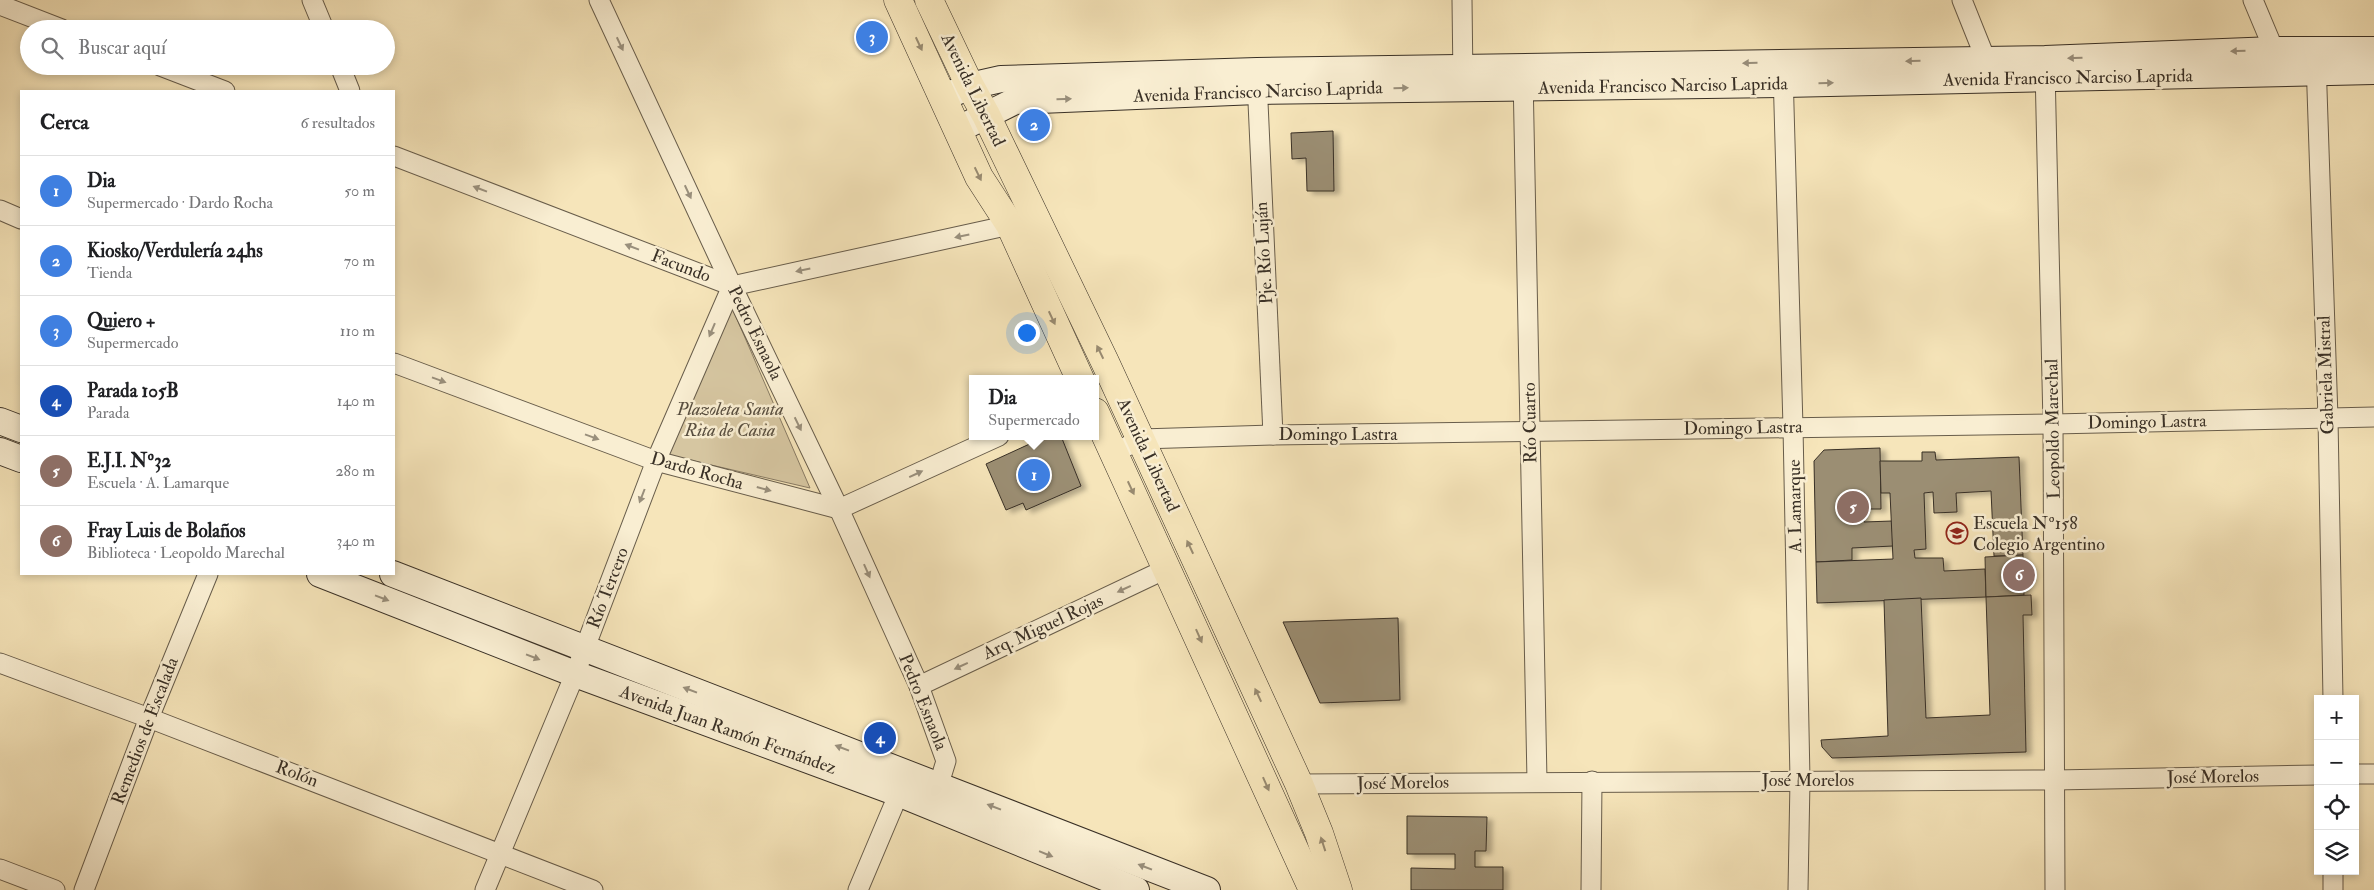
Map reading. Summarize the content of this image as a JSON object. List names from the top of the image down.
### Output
{
  "streets": {
    "main road": ["Avenida Francisco Narciso Laprida", "Avenida Libertad", "Avenida Juan Ramón Fernández"],
    "street": [
      "Pje. Río Luján",
      "Facundo",
      "Pedro Esnaola",
      "Gabriela Mistral",
      "Domingo Lastra",
      "Río Cuarto",
      "Leopoldo Marechal",
      "Dardo Rocha",
      "A. Lamarque",
      "Río Tercero",
      "Arq. Miguel Rojas",
      "Remedios de Escalada",
      "Rolón",
      "José Morelos"
    ]
  },
  "crossings": [
    ["Avenida Francisco Narciso Laprida", "Avenida Libertad"],
    ["Avenida Francisco Narciso Laprida", "Pje. Río Luján"],
    ["Avenida Francisco Narciso Laprida", "Gabriela Mistral"],
    ["Avenida Francisco Narciso Laprida", "Río Cuarto"],
    ["Avenida Francisco Narciso Laprida", "Leopoldo Marechal"],
    ["Avenida Francisco Narciso Laprida", "A. Lamarque"],
    ["Avenida Libertad", "Facundo"],
    ["Avenida Libertad", "Domingo Lastra"],
    ["Avenida Libertad", "Arq. Miguel Rojas"],
    ["Avenida Libertad", "José Morelos"],
    ["Pje. Río Luján", "Domingo Lastra"],
    ["Facundo", "Pedro Esnaola"],
    ["Facundo", "Río Tercero"],
    ["Pedro Esnaola", "Dardo Rocha"],
    ["Pedro Esnaola", "Río Tercero"],
    ["Pedro Esnaola", "Arq. Miguel Rojas"],
    ["Pedro Esnaola", "Avenida Juan Ramón Fernández"],
    ["Gabriela Mistral", "Domingo Lastra"],
    ["Domingo Lastra", "Río Cuarto"],
    ["Domingo Lastra", "Leopoldo Marechal"],
    ["Domingo Lastra", "A. Lamarque"],
    ["Río Cuarto", "José Morelos"],
    ["Leopoldo Marechal", "José Morelos"],
    ["Dardo Rocha", "Río Tercero"],
    ["A. Lamarque", "José Morelos"],
    ["Río Tercero", "Avenida Juan Ramón Fernández"],
    ["Río Tercero", "Rolón"],
    ["Remedios de Escalada", "Rolón"]
  ],
  "one_way": [
    "Facundo",
    "Pedro Esnaola",
    "Dardo Rocha",
    "Río Tercero",
    "Arq. Miguel Rojas"
  ],
  "parks": ["Plazoleta Santa Rita de Casia"],
  "places": {
    "school or university": ["Escuela Nº158 Colegio Argentino"]
  },
  "page": {
    "pins": [
      "3",
      "2",
      "1",
      "5",
      "6",
      "4"
    ],
    "search": "Buscar aquí",
    "heading": ["Cerca", "6 resultados"],
    "list": [
      {
        "mark": "1",
        "name": "Dia",
        "note": "Supermercado · Dardo Rocha",
        "value": "50 m"
      },
      {
        "mark": "2",
        "name": "Kiosko/Verdulería 24hs",
        "note": "Tienda",
        "value": "70 m"
      },
      {
        "mark": "3",
        "name": "Quiero +",
        "note": "Supermercado",
        "value": "110 m"
      },
      {
        "mark": "4",
        "name": "Parada 105B",
        "note": "Parada",
        "value": "140 m"
      },
      {
        "mark": "5",
        "name": "E.J.I. Nº32",
        "note": "Escuela · A. Lamarque",
        "value": "280 m"
      },
      {
        "mark": "6",
        "name": "Fray Luis de Bolaños",
        "note": "Biblioteca · Leopoldo Marechal",
        "value": "340 m"
      }
    ],
    "popup": ["Dia", "Supermercado"],
    "map_buttons": ["+", "−"]
  }
}
